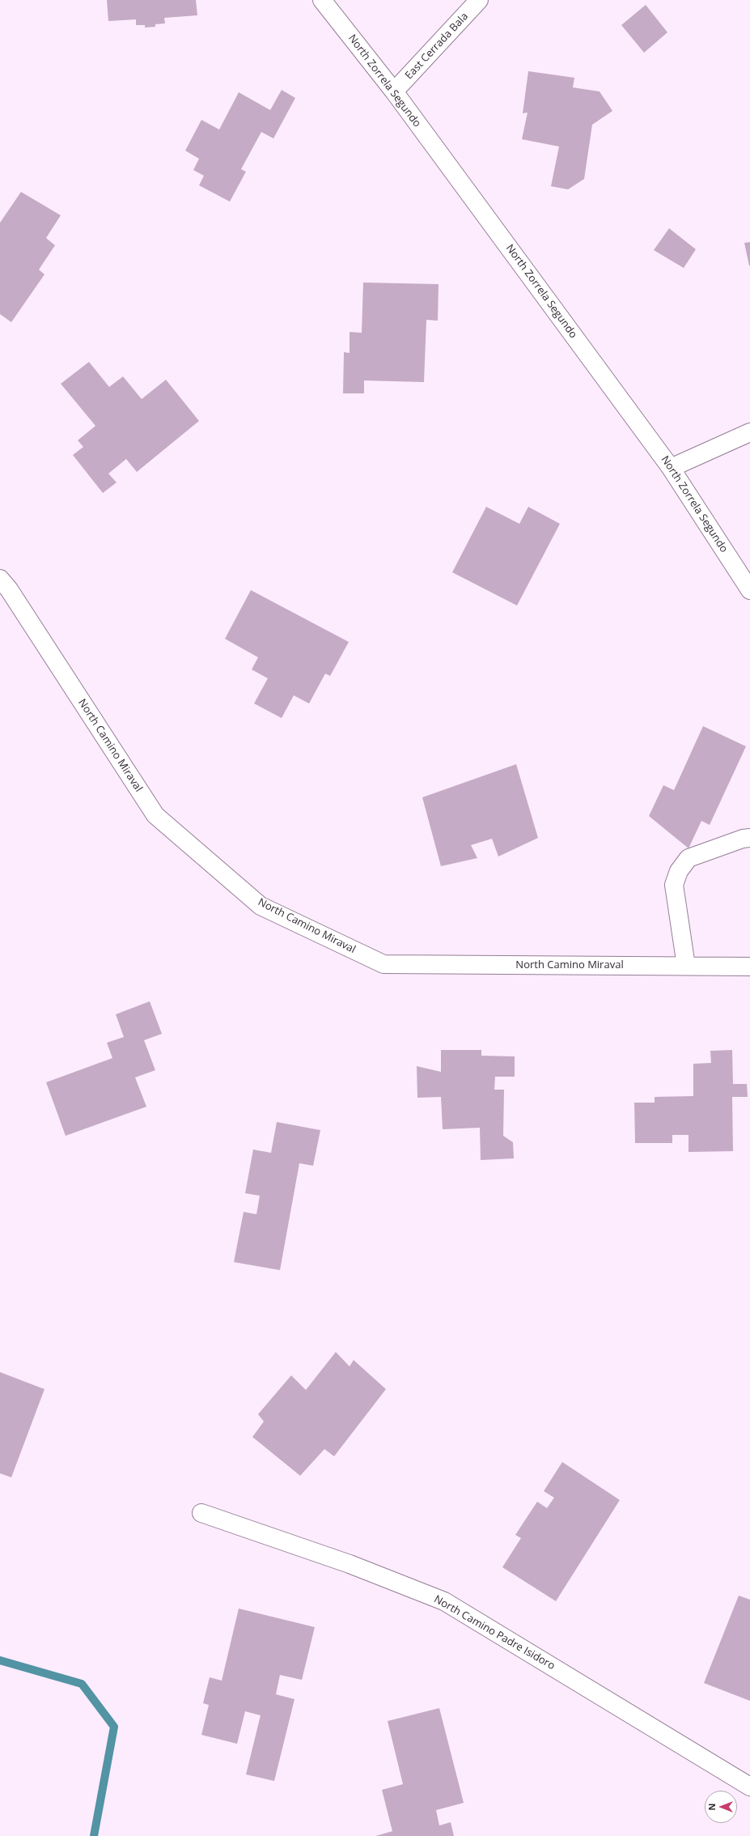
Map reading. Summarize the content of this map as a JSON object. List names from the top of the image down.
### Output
{
  "streets": {
    "street": [
      "East Cerrada Bala",
      "North Zorrela Segundo",
      "North Camino Miraval",
      "North Camino Padre Isidoro"
    ]
  },
  "crossings": [
    ["East Cerrada Bala", "North Zorrela Segundo"]
  ],
  "north": "left"
}
